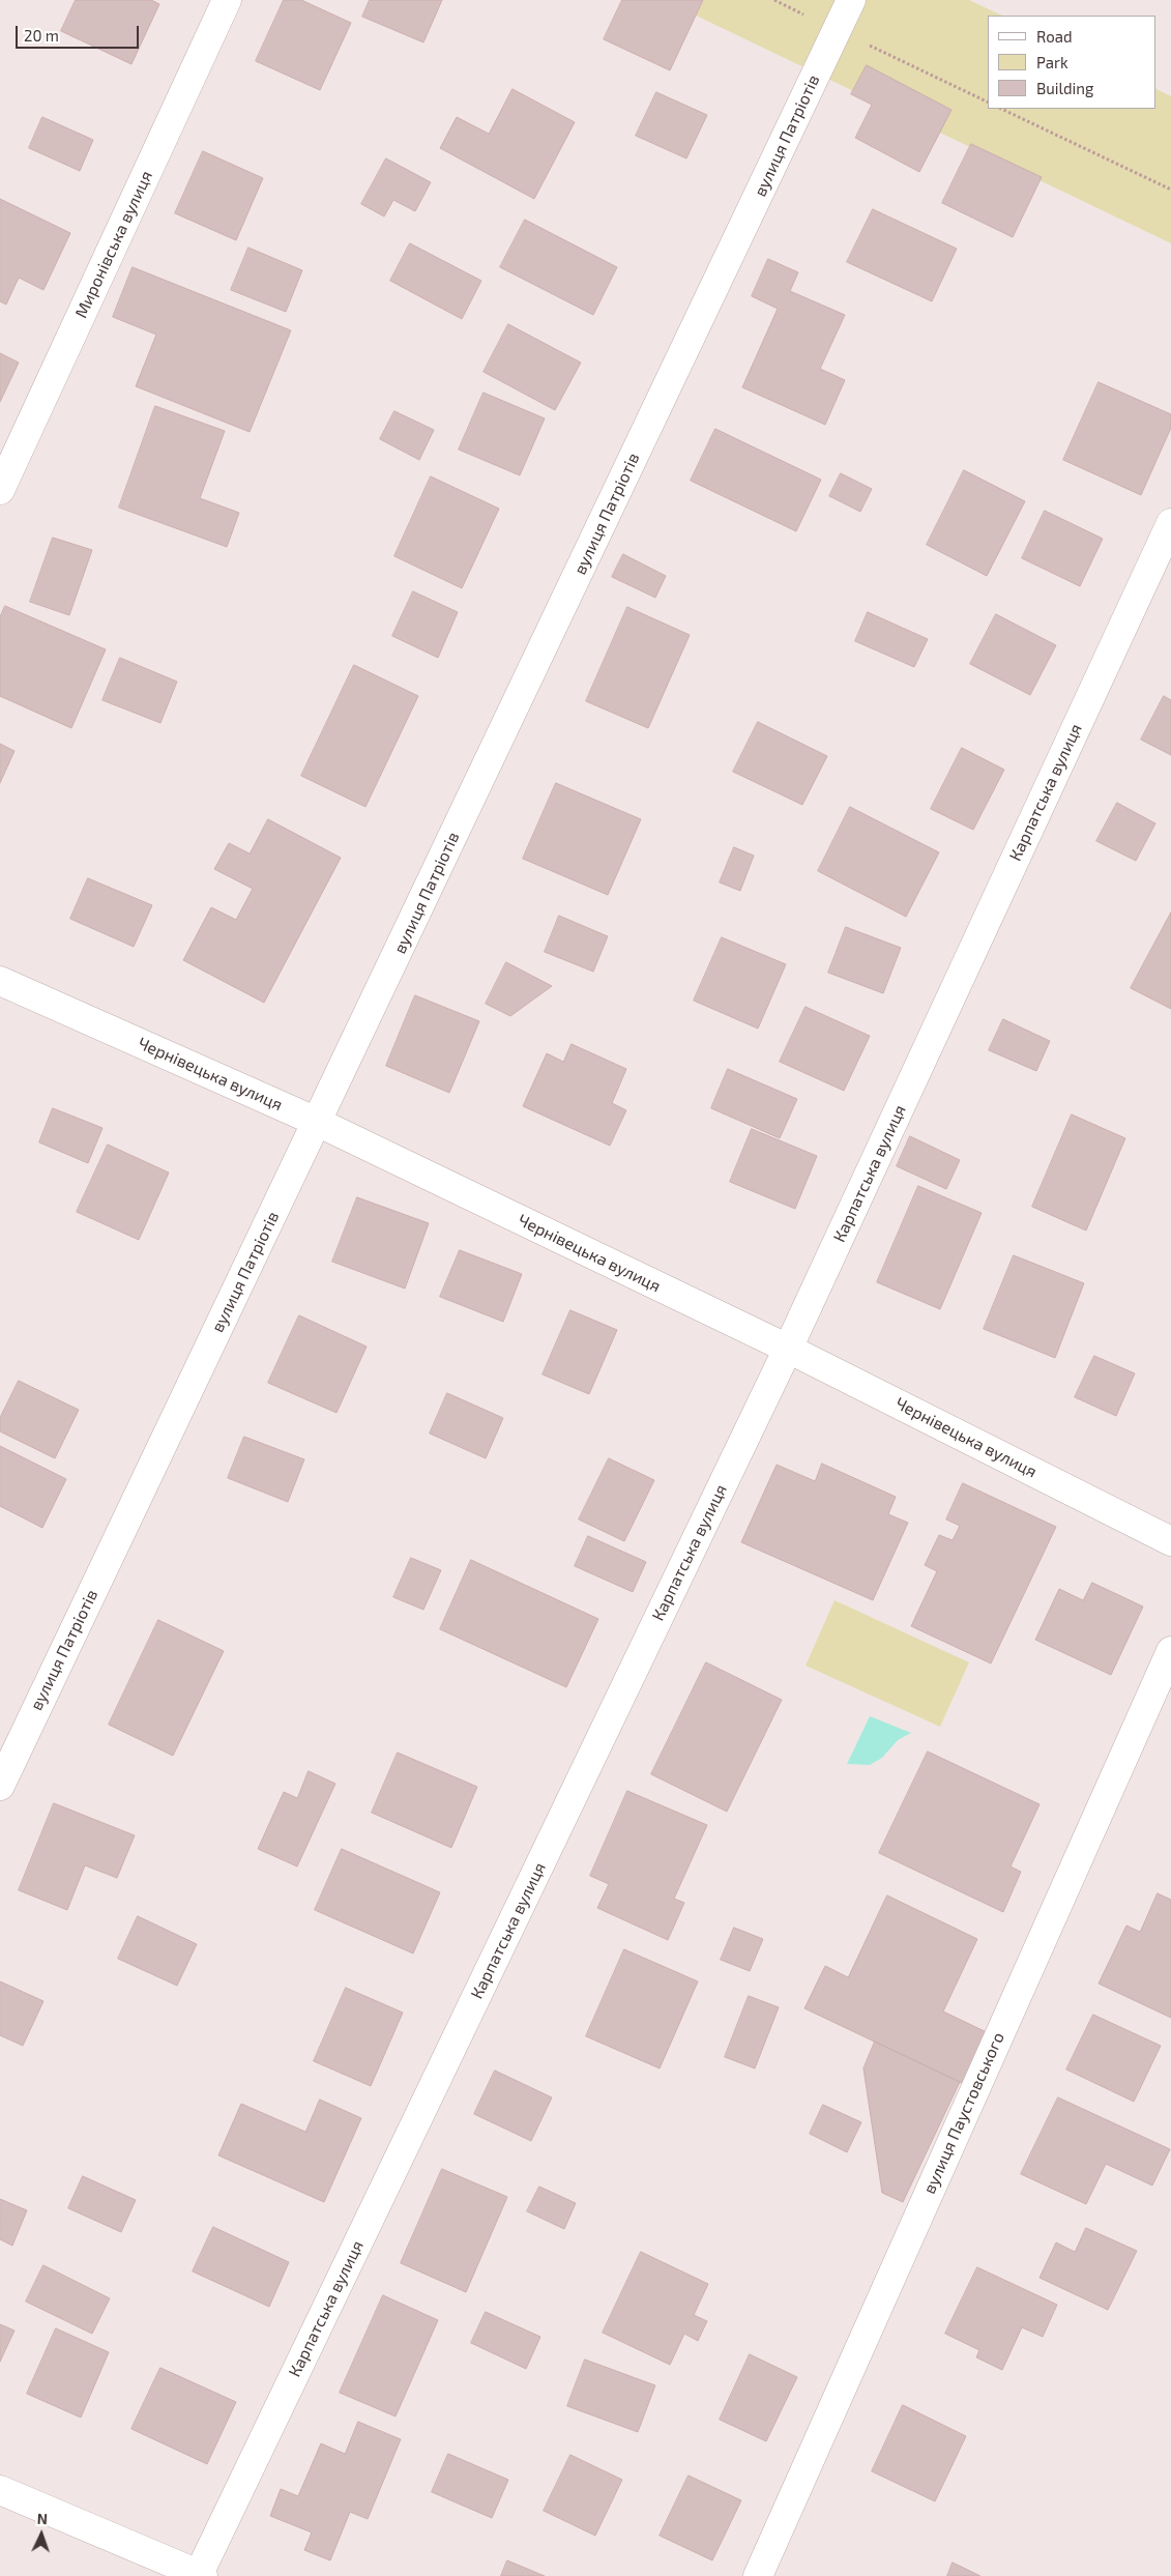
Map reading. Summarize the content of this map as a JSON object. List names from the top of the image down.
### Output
{
  "streets": {
    "street": [
      "вулиця Патріотів",
      "Миронівська вулиця",
      "Карпатська вулиця",
      "Чернівецька вулиця",
      "вулиця Паустовського"
    ]
  },
  "crossings": [
    ["вулиця Патріотів", "Чернівецька вулиця"],
    ["Карпатська вулиця", "Чернівецька вулиця"]
  ],
  "legend": ["Road", "Park", "Building"],
  "scale_bar": "20 m",
  "north": "top"
}
